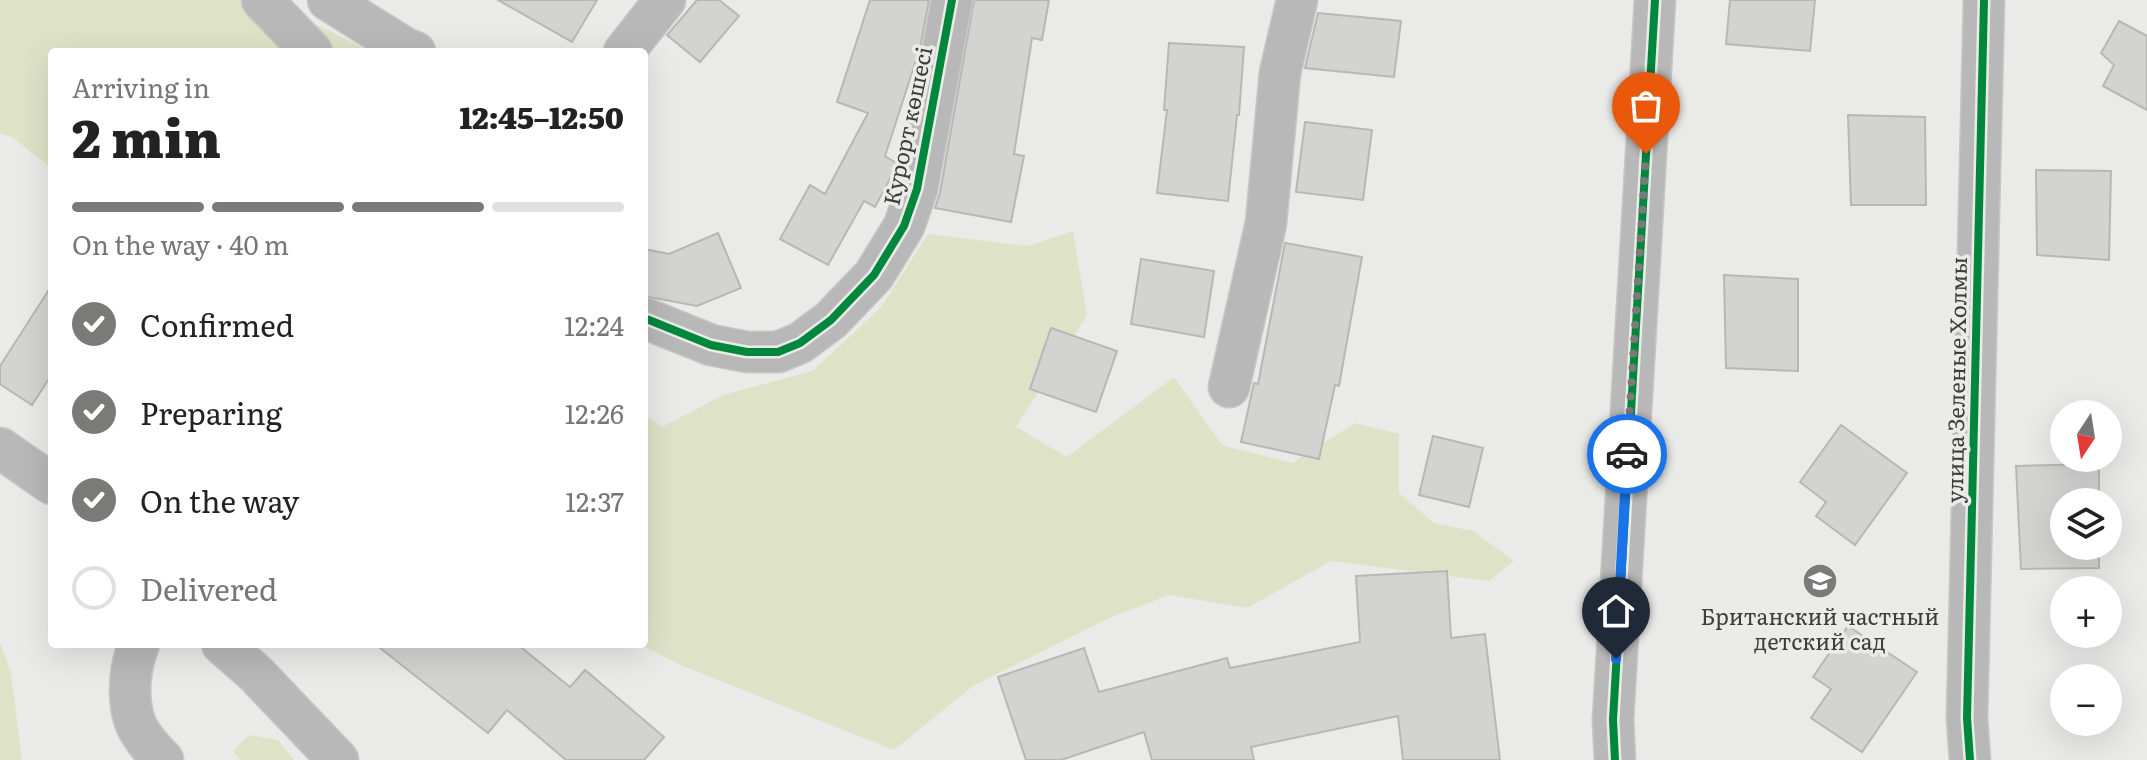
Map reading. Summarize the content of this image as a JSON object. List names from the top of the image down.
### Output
{
  "streets": {
    "street": ["Курорт көшесі", "улица Зеленые Холмы"]
  },
  "places": {
    "school or university": ["Британский частный детский сад"]
  },
  "north": "bottom",
  "page": {
    "heading": ["2 min", "Arriving in", "12:45–12:50"],
    "bar": "On the way · 40 m",
    "list": [
      ["Confirmed", "12:24"],
      ["Preparing", "12:26"],
      ["On the way", "12:37"],
      "Delivered"
    ],
    "map_buttons": ["+", "−"]
  }
}
